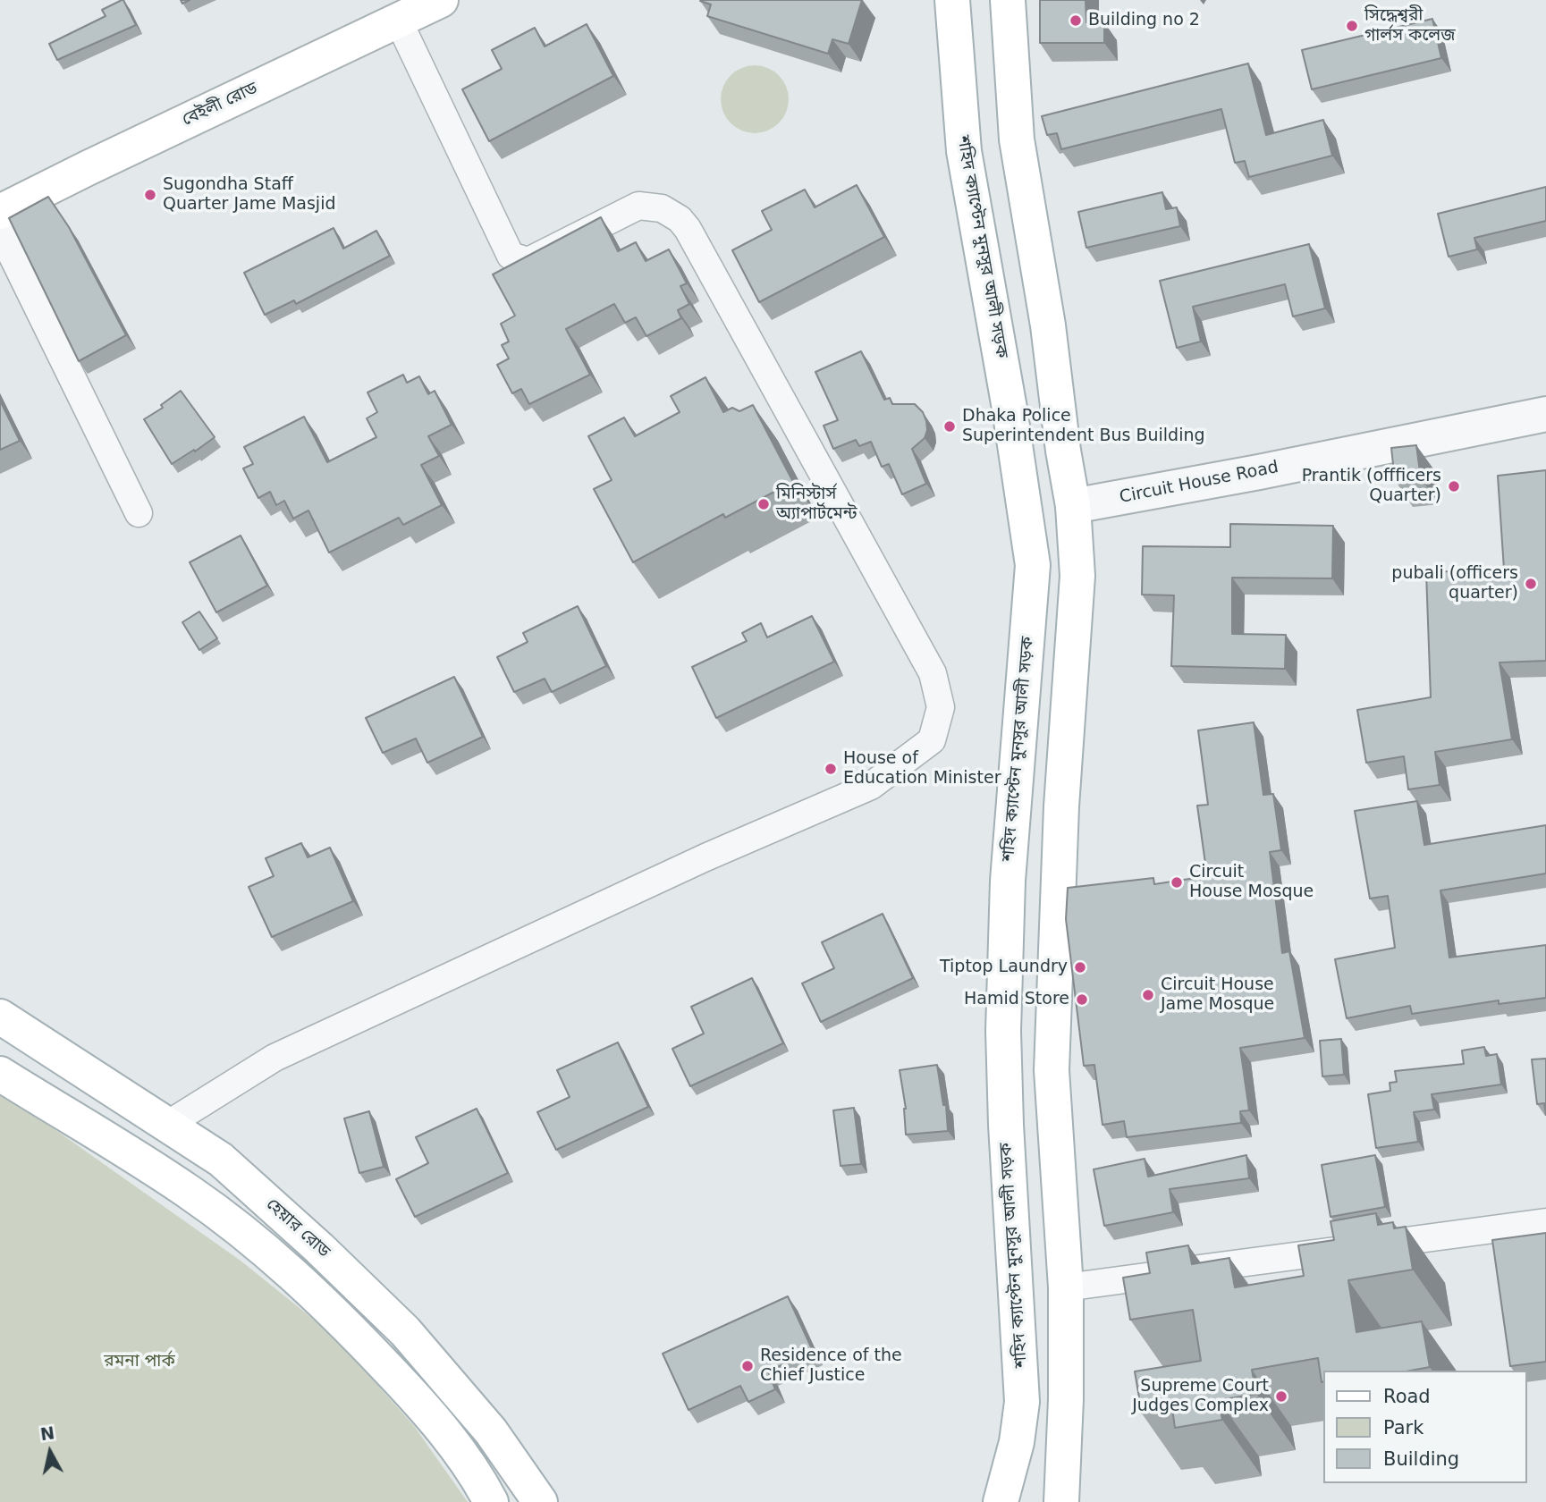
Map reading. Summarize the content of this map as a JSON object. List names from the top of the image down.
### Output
{
  "streets": {
    "main road": ["বেইলী রোড", "শহিদ ক্যাপ্টেন মুনসুর আলী সড়ক", "হেয়ার রোড"],
    "street": ["Circuit House Road"]
  },
  "parks": ["রমনা পার্ক"],
  "places": [
    "Building no 2",
    "সিদ্ধেশ্বরী গার্লস কলেজ",
    "Sugondha Staff Quarter Jame Masjid",
    "Dhaka Police Superintendent Bus Building",
    "Prantik (offficers Quarter)",
    "মিনিস্টার্স অ্যাপার্টমেন্ট",
    "pubali (officers quarter)",
    "House of Education Minister",
    "Circuit House Mosque",
    "Tiptop Laundry",
    "Circuit House Jame Mosque",
    "Hamid Store",
    "Residence of the Chief Justice",
    "Supreme Court Judges Complex"
  ],
  "legend": ["Road", "Park", "Building"],
  "north": "top"
}
